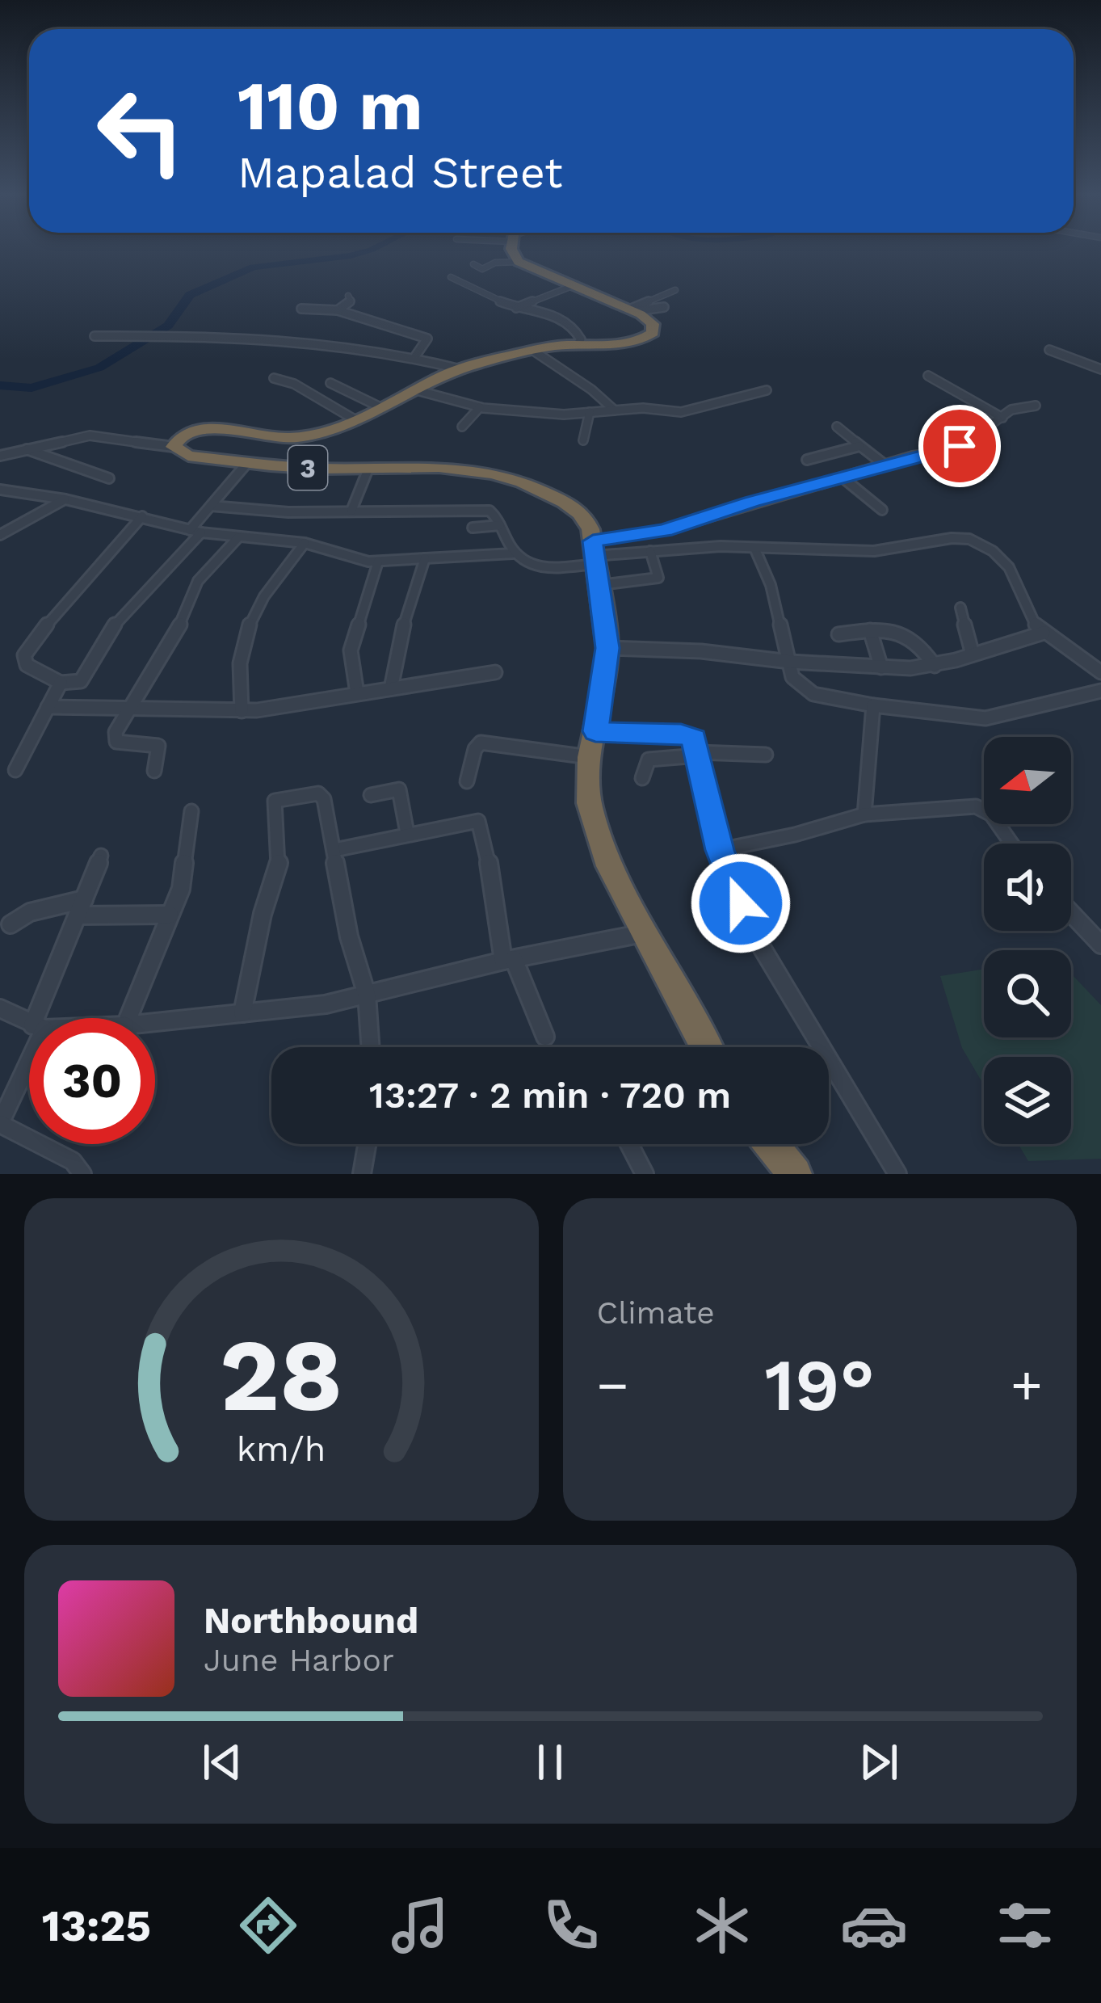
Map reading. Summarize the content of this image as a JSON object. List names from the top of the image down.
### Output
{
  "streets": {
    "highway": ["3"]
  },
  "north": "left",
  "page": {
    "turn": ["110 m", "Mapalad Street"],
    "limit": "30",
    "trip": "13:27 · 2 min · 720 m",
    "tile": "Climate",
    "heat": ["−", "19°", "+"],
    "song": ["Northbound", "June Harbor"],
    "tabs": "13:25",
    "gauge": ["28", "km/h"]
  }
}
